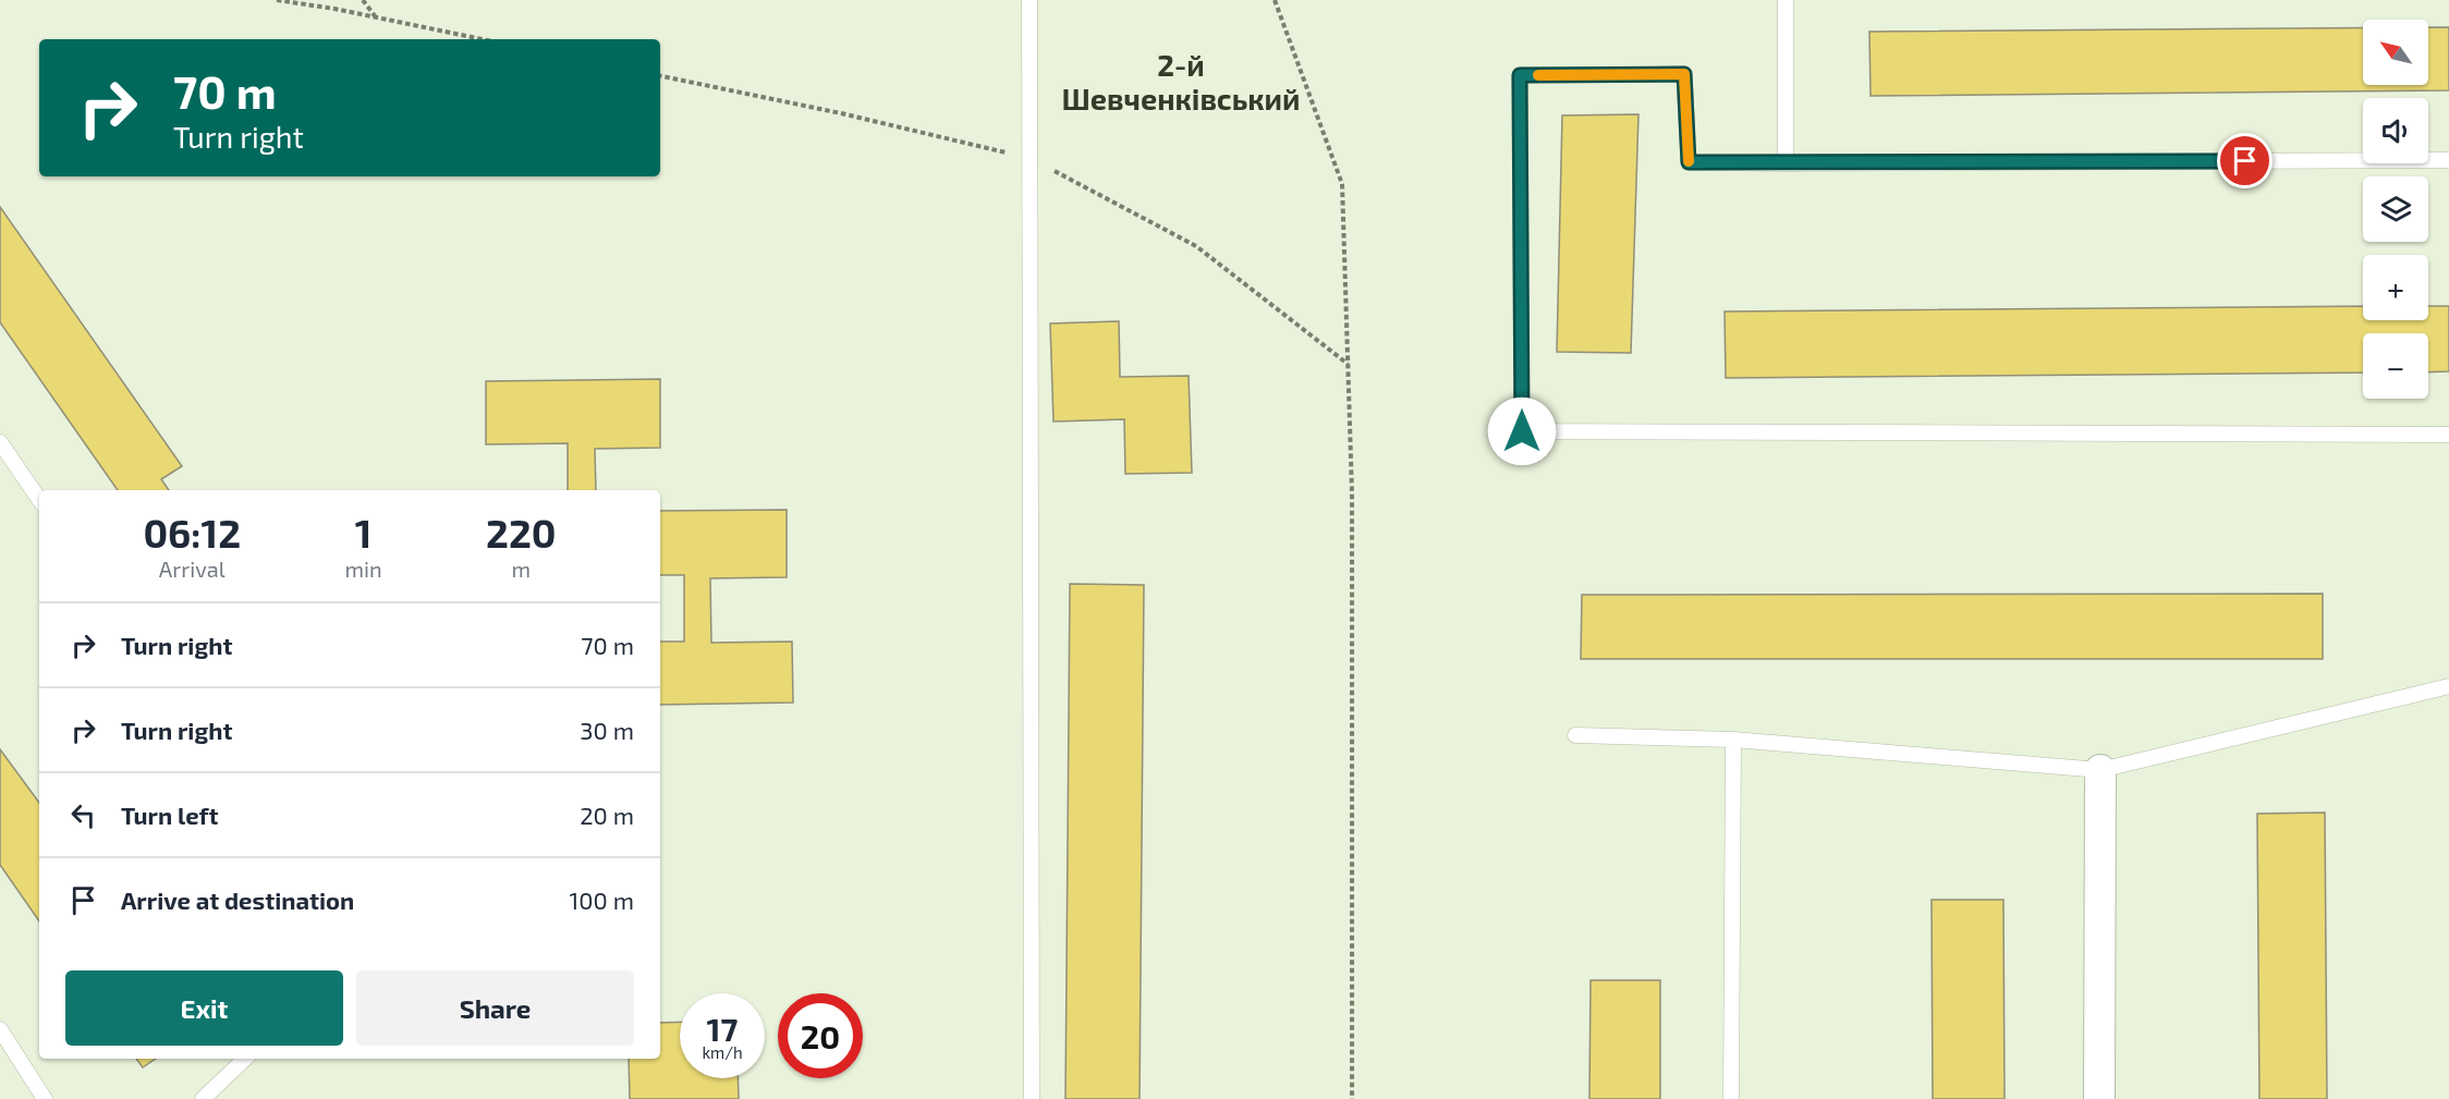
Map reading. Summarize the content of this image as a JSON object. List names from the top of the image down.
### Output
{
  "districts": ["2-й Шевченківський"],
  "north": "top left",
  "page": {
    "map_buttons": ["+", "−"],
    "turn": ["70 m", "Turn right"],
    "eta": [
      "06:12",
      "Arrival",
      "1",
      "min",
      "220",
      "m"
    ],
    "list": [
      {
        "name": "Turn right",
        "value": "70 m"
      },
      {
        "name": "Turn right",
        "value": "30 m"
      },
      {
        "name": "Turn left",
        "value": "20 m"
      },
      {
        "name": "Arrive at destination",
        "value": "100 m"
      }
    ],
    "buttons": ["Exit", "Share"],
    "speed": "17 km/h",
    "limit": "20"
  }
}
